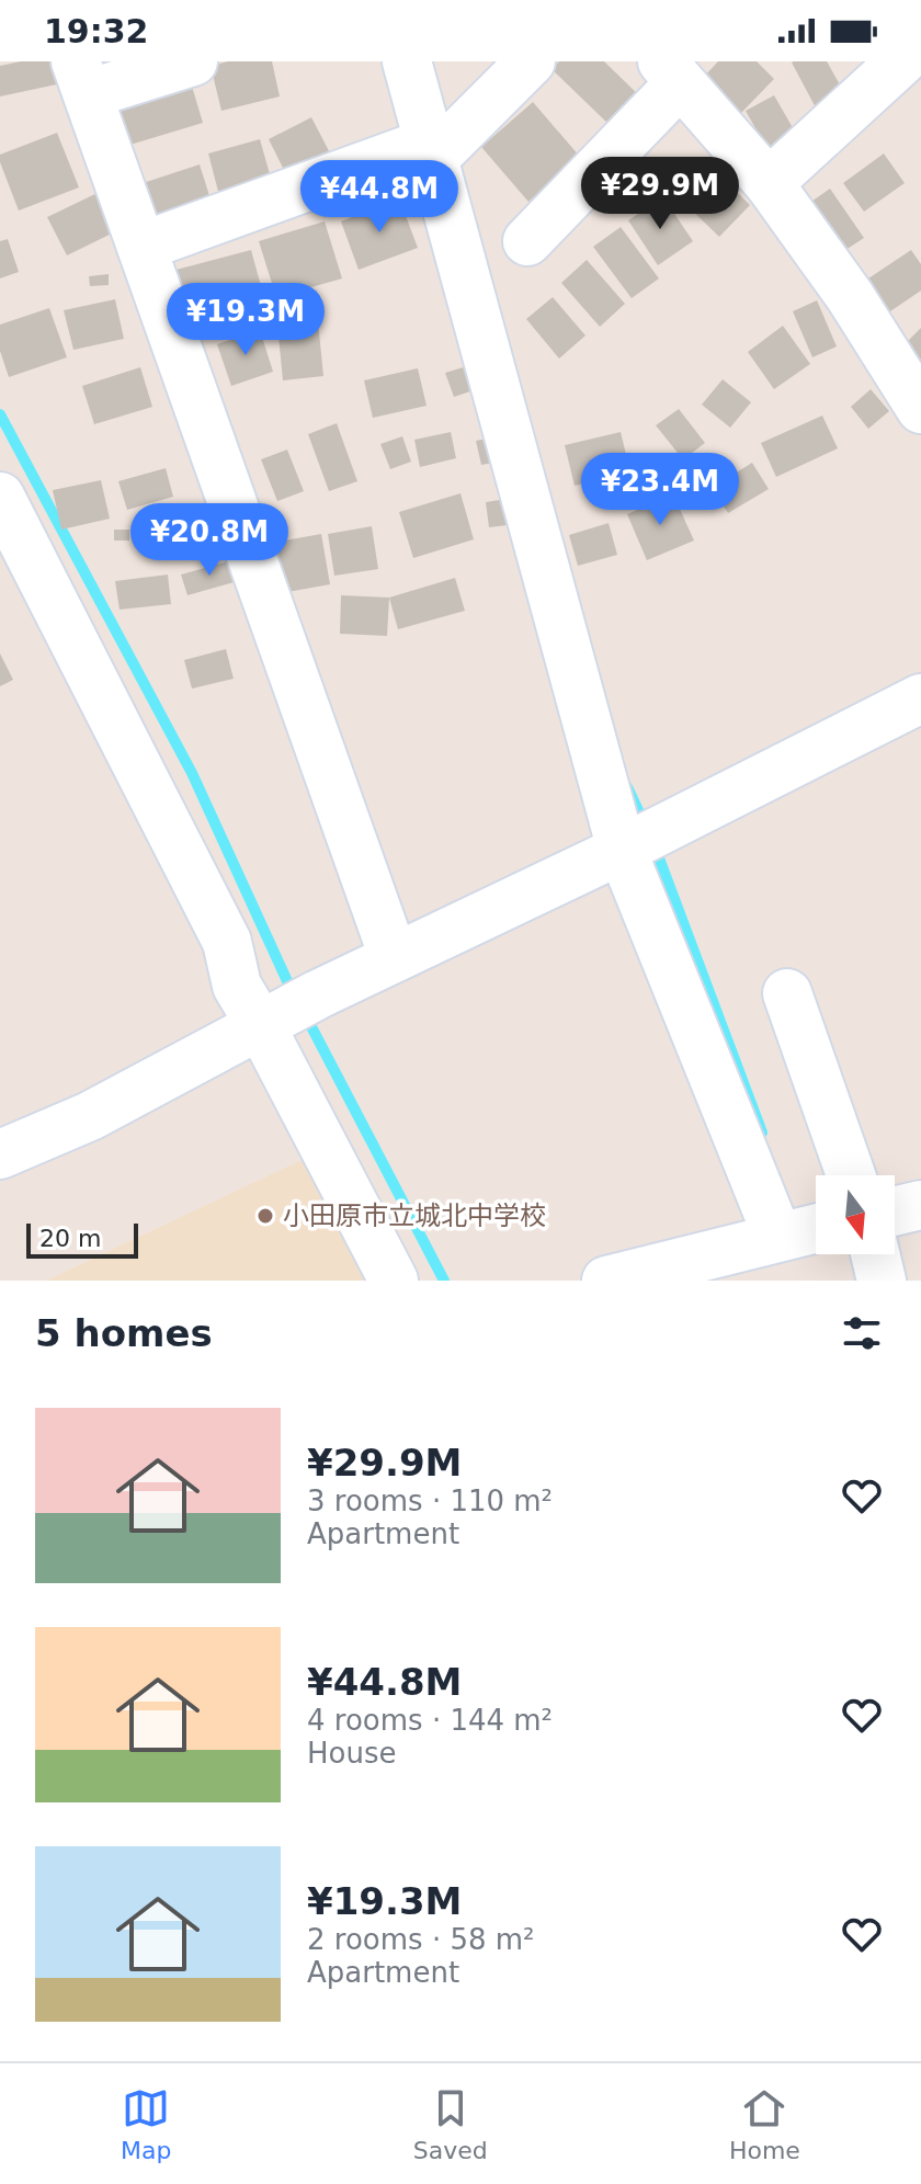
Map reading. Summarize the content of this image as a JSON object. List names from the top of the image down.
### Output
{
  "places": ["小田原市立城北中学校"],
  "scale_bar": "20 m",
  "north": "bottom",
  "page": {
    "status": "19:32",
    "price": [
      "¥29.9M",
      "¥44.8M",
      "¥19.3M",
      "¥23.4M",
      "¥20.8M"
    ],
    "scale": "20 m",
    "heading": "5 homes",
    "list": [
      {
        "name": "¥29.9M",
        "note": "3 rooms · 110 m² · Apartment"
      },
      {
        "name": "¥44.8M",
        "note": "4 rooms · 144 m² · House"
      },
      {
        "name": "¥19.3M",
        "note": "2 rooms · 58 m² · Apartment"
      }
    ],
    "tabs": ["Map", "Saved", "Home"]
  }
}
